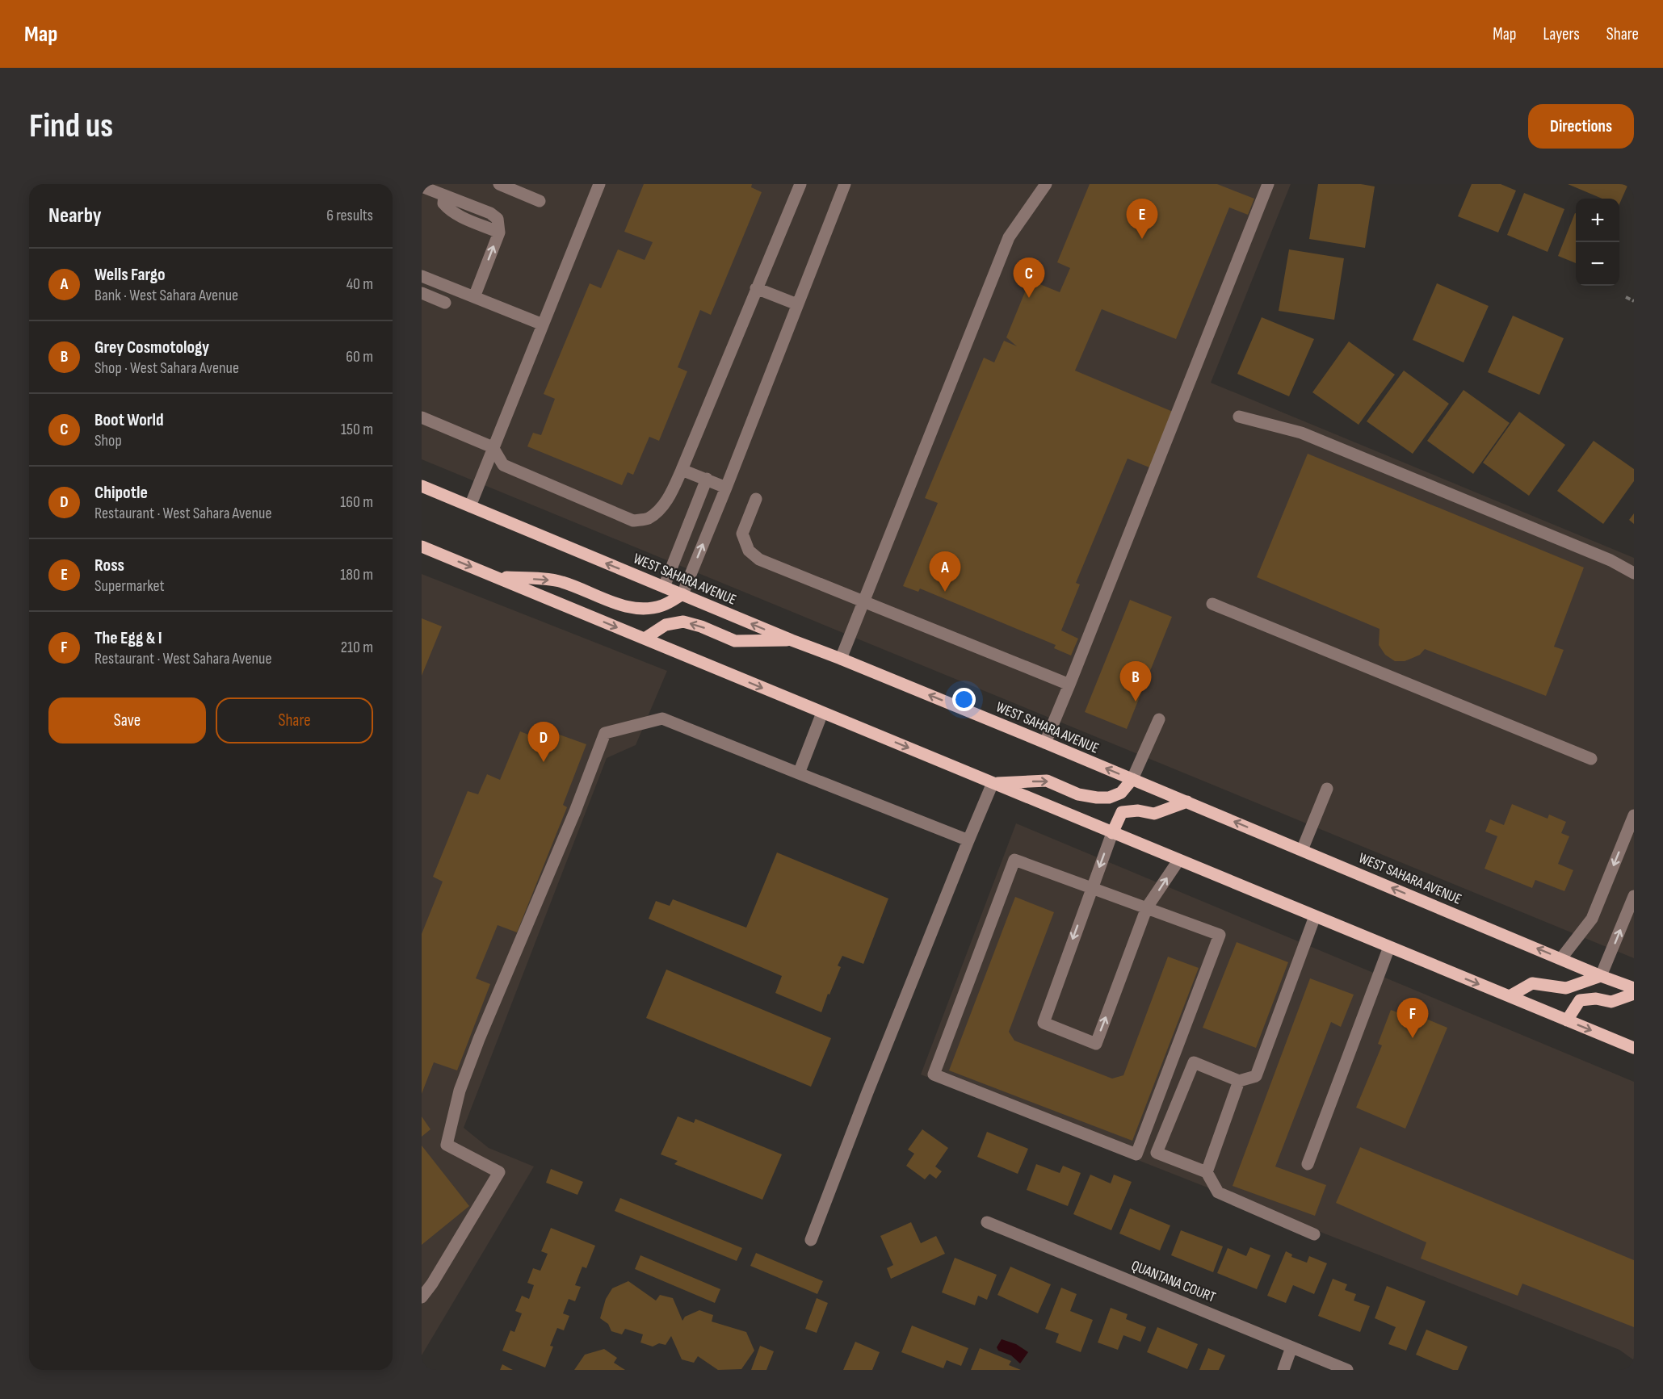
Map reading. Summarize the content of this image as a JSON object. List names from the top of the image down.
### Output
{
  "streets": {
    "main road": ["WEST SAHARA AVENUE"],
    "street": ["QUANTANA COURT"]
  },
  "page": {
    "header": "Map",
    "nav": ["Map", "Layers", "Share"],
    "buttons": [
      "Directions",
      ["Save", "Share"]
    ],
    "title": "Find us",
    "heading": ["Nearby", "6 results"],
    "map_buttons": ["+", "−"],
    "pins": [
      "E",
      "C",
      "A",
      "B",
      "D",
      "F"
    ],
    "list": [
      {
        "mark": "A",
        "name": "Wells Fargo",
        "note": "Bank · West Sahara Avenue",
        "value": "40 m"
      },
      {
        "mark": "B",
        "name": "Grey Cosmotology",
        "note": "Shop · West Sahara Avenue",
        "value": "60 m"
      },
      {
        "mark": "C",
        "name": "Boot World",
        "note": "Shop",
        "value": "150 m"
      },
      {
        "mark": "D",
        "name": "Chipotle",
        "note": "Restaurant · West Sahara Avenue",
        "value": "160 m"
      },
      {
        "mark": "E",
        "name": "Ross",
        "note": "Supermarket",
        "value": "180 m"
      },
      {
        "mark": "F",
        "name": "The Egg & I",
        "note": "Restaurant · West Sahara Avenue",
        "value": "210 m"
      }
    ]
  }
}
